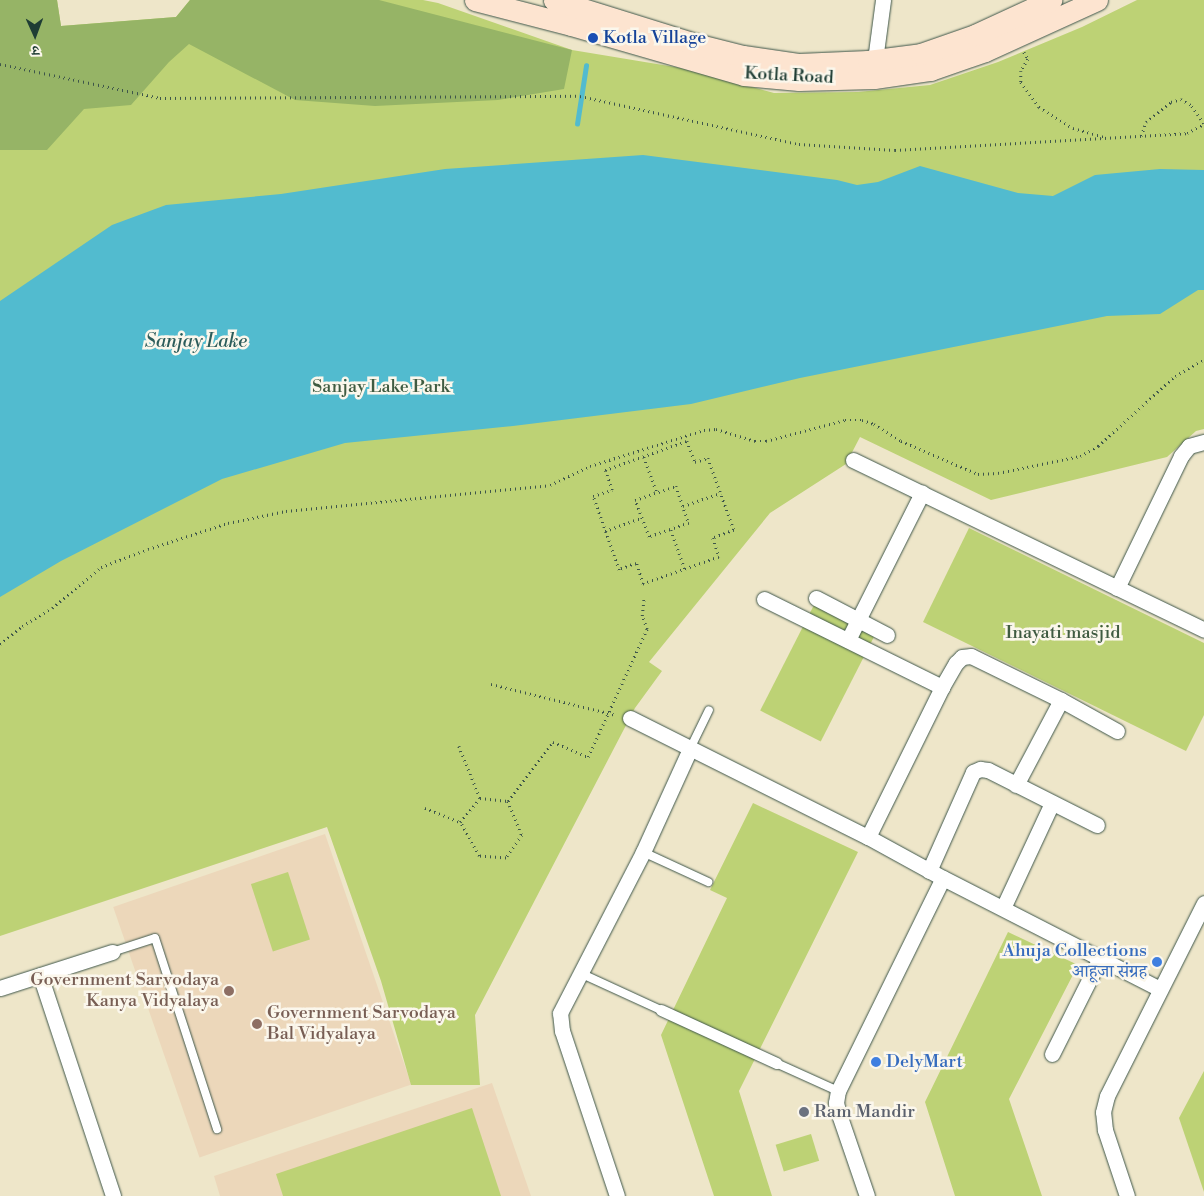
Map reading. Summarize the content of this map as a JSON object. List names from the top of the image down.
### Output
{
  "streets": {
    "main road": ["Kotla Road"]
  },
  "water": ["Sanjay Lake"],
  "parks": ["Sanjay Lake Park", "Inayati masjid"],
  "places": [
    "Kotla Village",
    "Ahuja Collections आहूजा संग्रह",
    "Government Sarvodaya Kanya Vidyalaya",
    "Government Sarvodaya Bal Vidyalaya",
    "DelyMart",
    "Ram Mandir"
  ],
  "north": "bottom"
}
